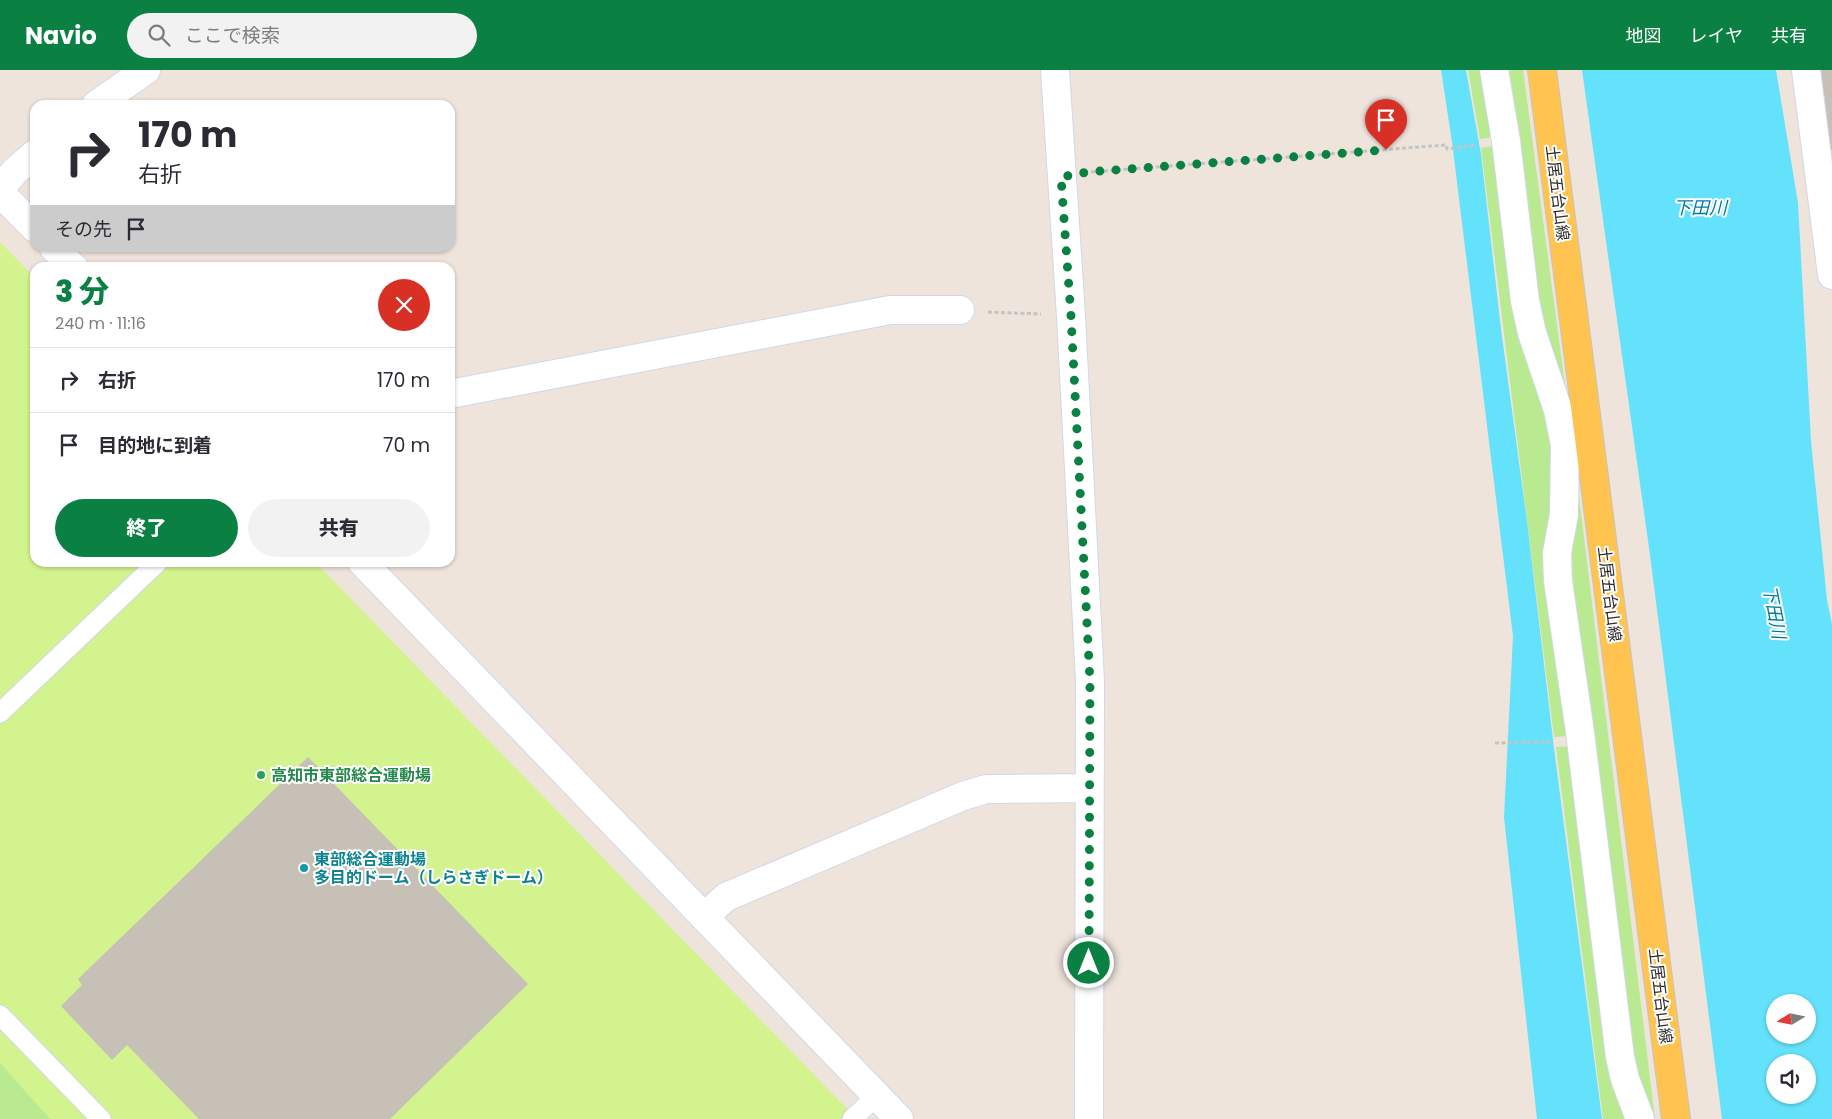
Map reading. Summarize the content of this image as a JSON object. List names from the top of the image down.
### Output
{
  "streets": {
    "main road": ["土居五台山線"]
  },
  "water": ["下田川"],
  "places": ["高知市東部総合運動場", "東部総合運動場 多目的ドーム（しらさぎドーム）"],
  "north": "left",
  "page": {
    "header": "Navio",
    "search": "ここで検索",
    "nav": ["地図", "レイヤ", "共有"],
    "turn": ["170 m", "右折"],
    "then": "その先",
    "heading": ["3 分", "240 m · 11:16"],
    "list": [
      {
        "name": "右折",
        "value": "170 m"
      },
      {
        "name": "目的地に到着",
        "value": "70 m"
      }
    ],
    "buttons": ["終了", "共有"]
  }
}
